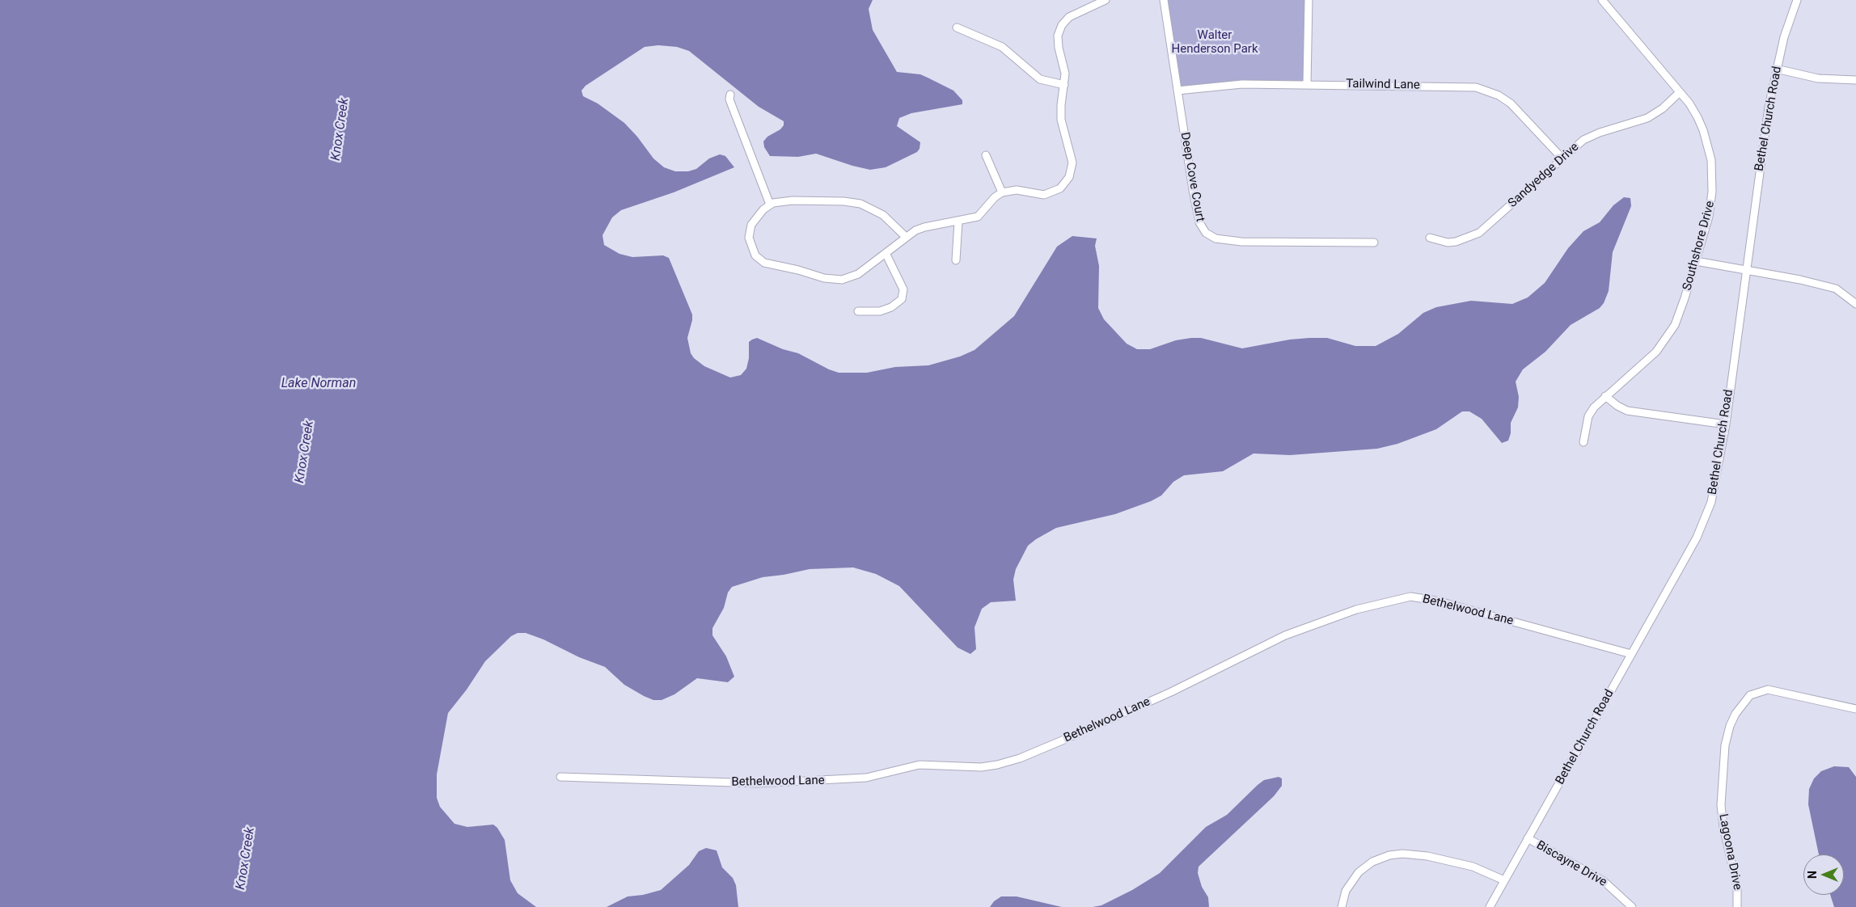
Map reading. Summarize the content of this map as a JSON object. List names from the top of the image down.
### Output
{
  "streets": {
    "street": [
      "Tailwind Lane",
      "Bethel Church Road",
      "Sandyedge Drive",
      "Deep Cove Court",
      "Southshore Drive",
      "Bethelwood Lane",
      "Lagoona Drive",
      "Biscayne Drive"
    ]
  },
  "crossings": [
    ["Tailwind Lane", "Sandyedge Drive"],
    ["Tailwind Lane", "Deep Cove Court"],
    ["Bethel Church Road", "Bethelwood Lane"],
    ["Bethel Church Road", "Biscayne Drive"],
    ["Sandyedge Drive", "Southshore Drive"]
  ],
  "water": ["Knox Creek", "Lake Norman"],
  "parks": ["Walter Henderson Park"],
  "north": "left"
}
